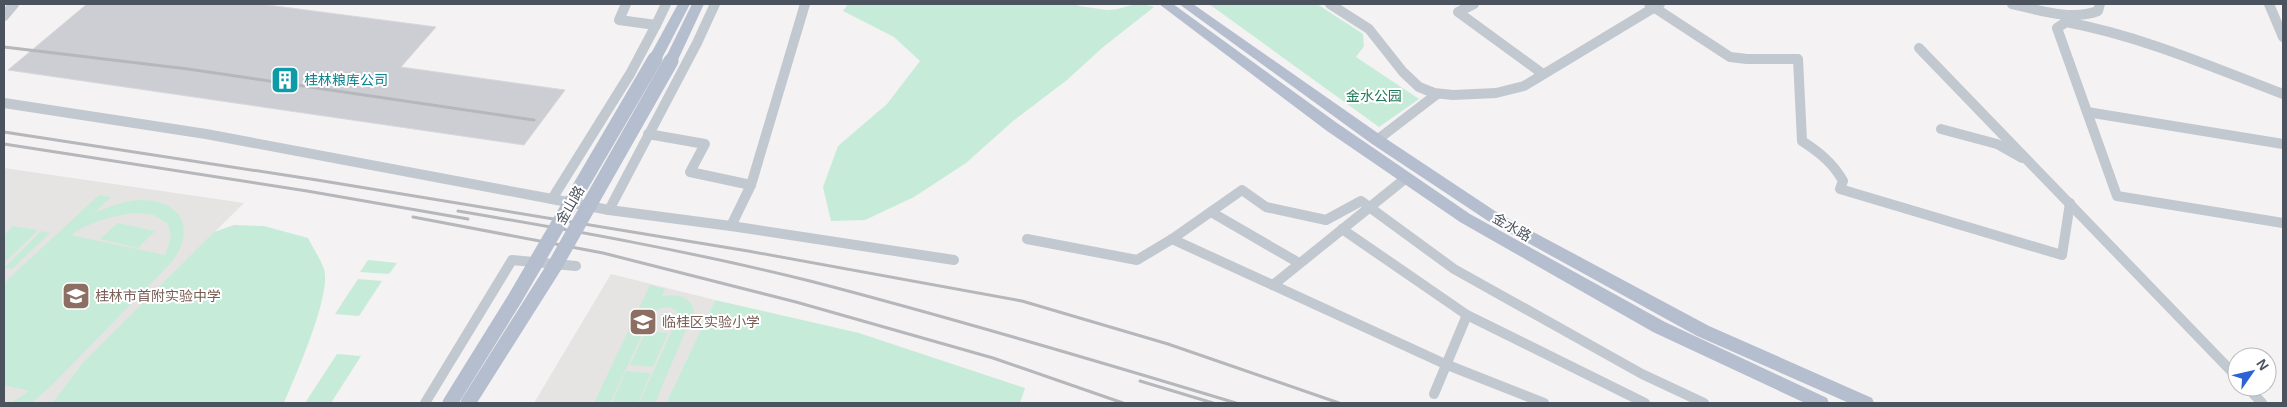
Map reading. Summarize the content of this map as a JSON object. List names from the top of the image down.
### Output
{
  "streets": {
    "main road": ["金山路", "金水路"]
  },
  "parks": ["金水公园"],
  "places": {
    "building": ["桂林粮库公司"],
    "school or university": ["桂林市首附实验中学", "临桂区实验小学"]
  },
  "north": "top right"
}
